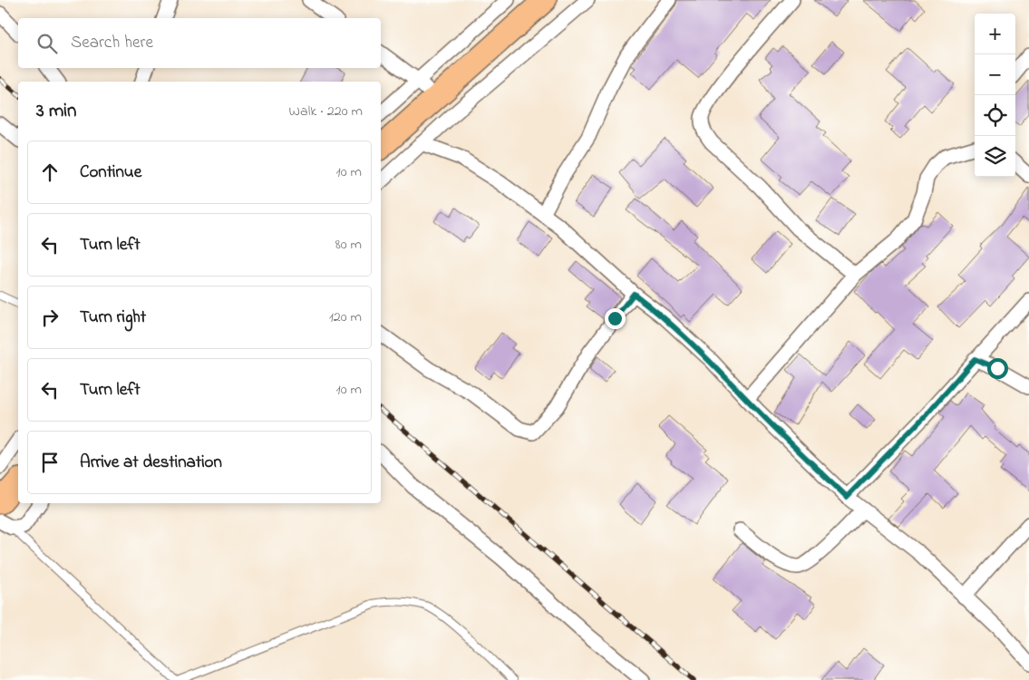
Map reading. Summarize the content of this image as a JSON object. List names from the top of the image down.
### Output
{
  "page": {
    "map_buttons": ["+", "−"],
    "search": "Search here",
    "heading": ["3 min", "Walk · 220 m"],
    "list": [
      ["Continue", "10 m"],
      ["Turn left", "80 m"],
      ["Turn right", "120 m"],
      ["Turn left", "10 m"],
      "Arrive at destination"
    ]
  }
}
